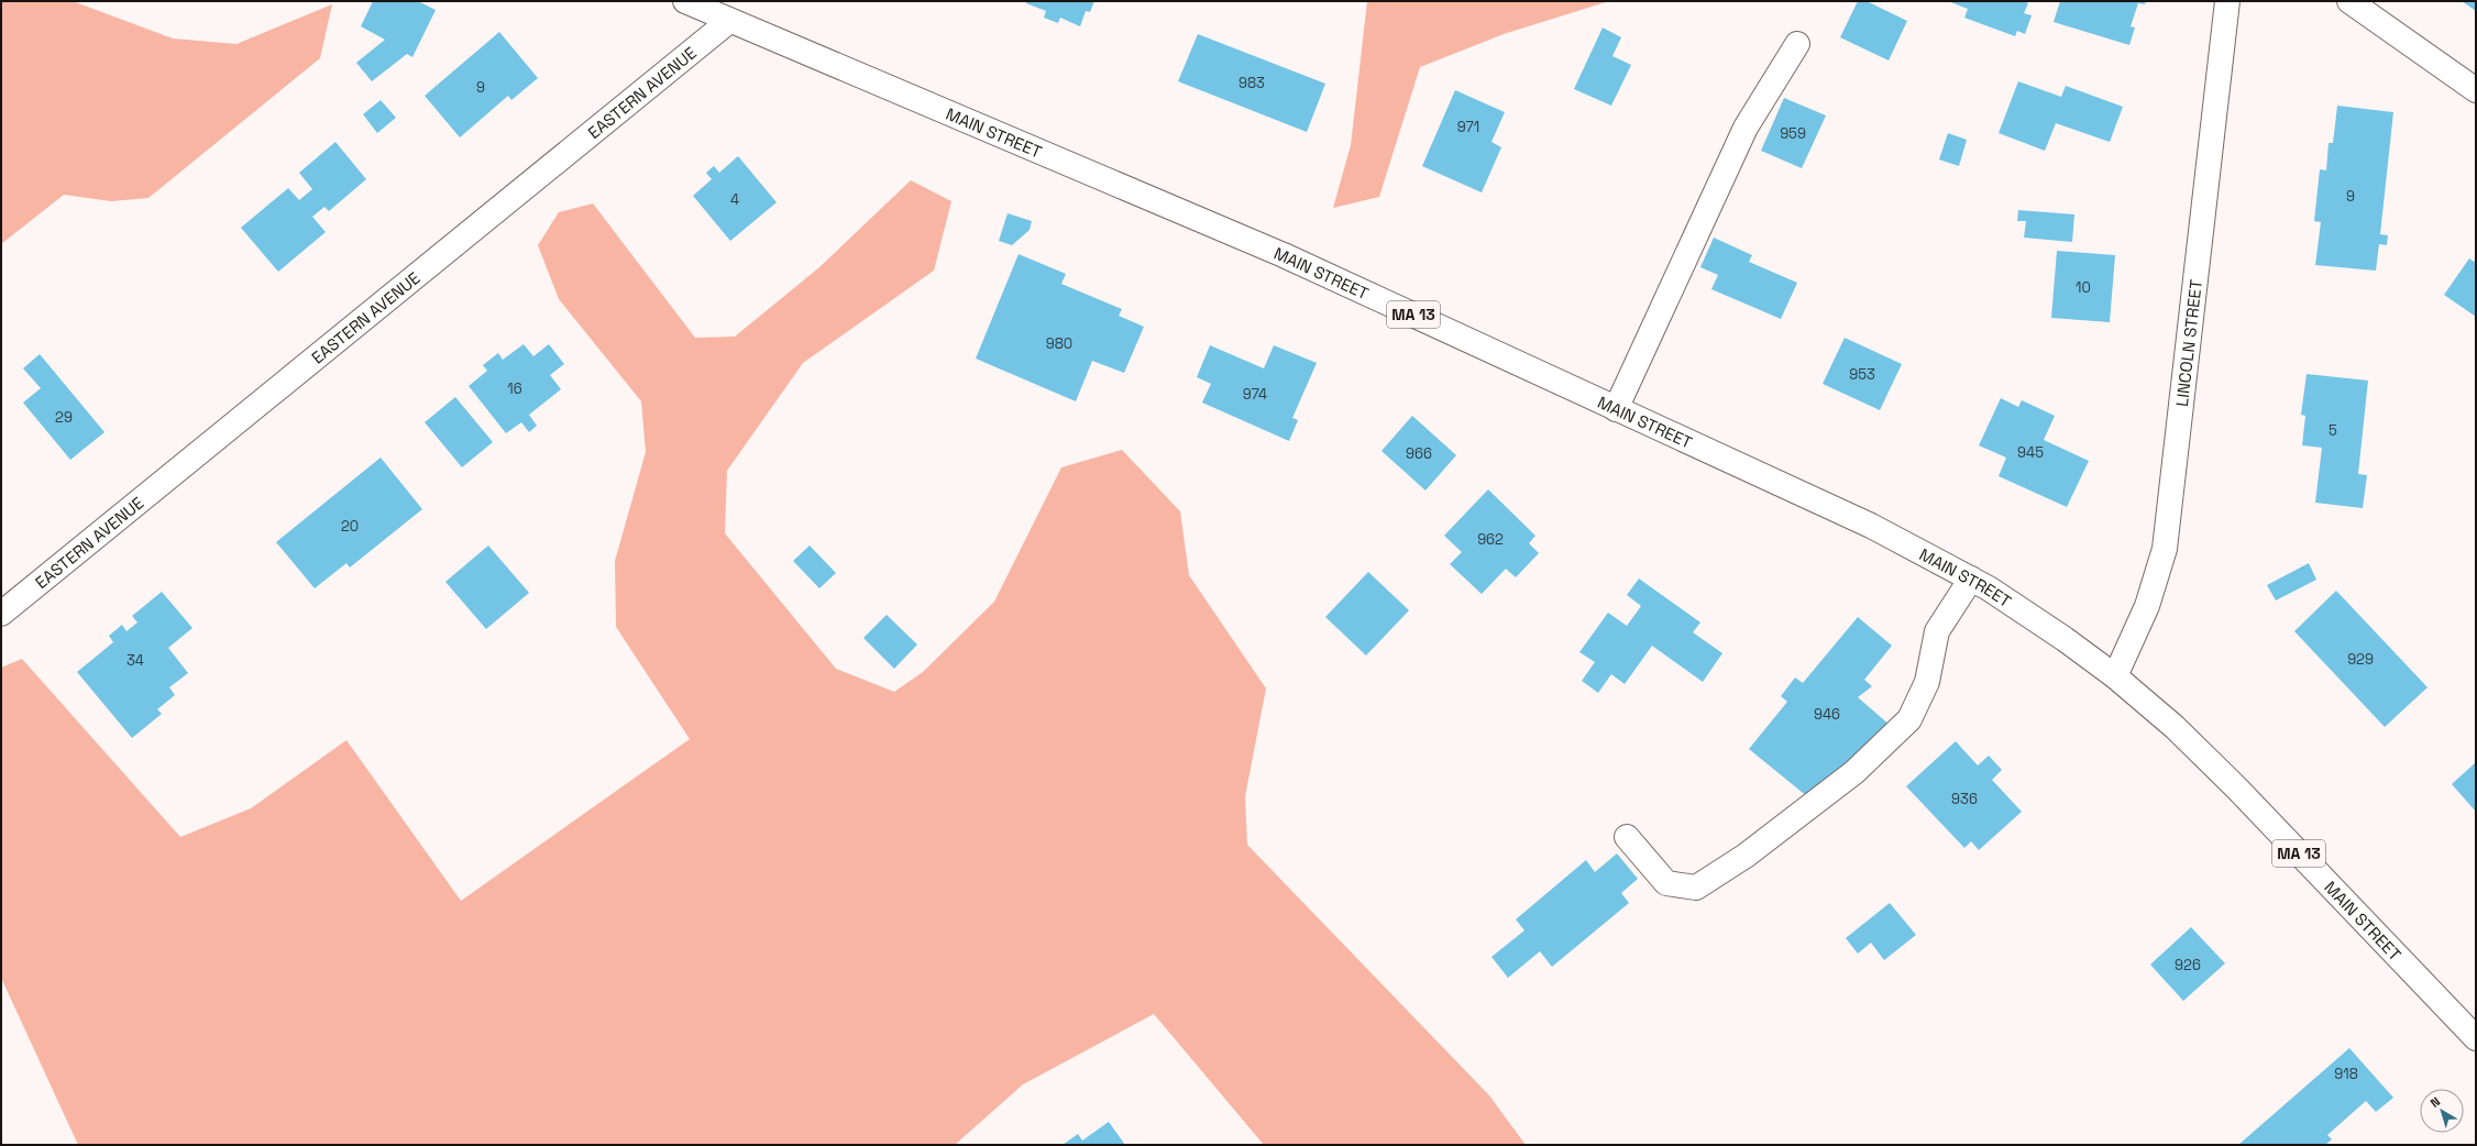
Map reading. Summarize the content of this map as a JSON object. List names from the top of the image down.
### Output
{
  "streets": {
    "main road": [
      "EASTERN AVENUE",
      "MAIN STREET",
      "MA 13",
      "LINCOLN STREET"
    ]
  },
  "crossings": [
    ["EASTERN AVENUE", "MAIN STREET"],
    ["MAIN STREET", "LINCOLN STREET"]
  ],
  "house_numbers": [
    "983",
    "9",
    "971",
    "959",
    "9",
    "4",
    "10",
    "980",
    "953",
    "16",
    "974",
    "29",
    "5",
    "945",
    "966",
    "20",
    "962",
    "929",
    "34",
    "946",
    "936",
    "926",
    "918"
  ],
  "north": "top left"
}
